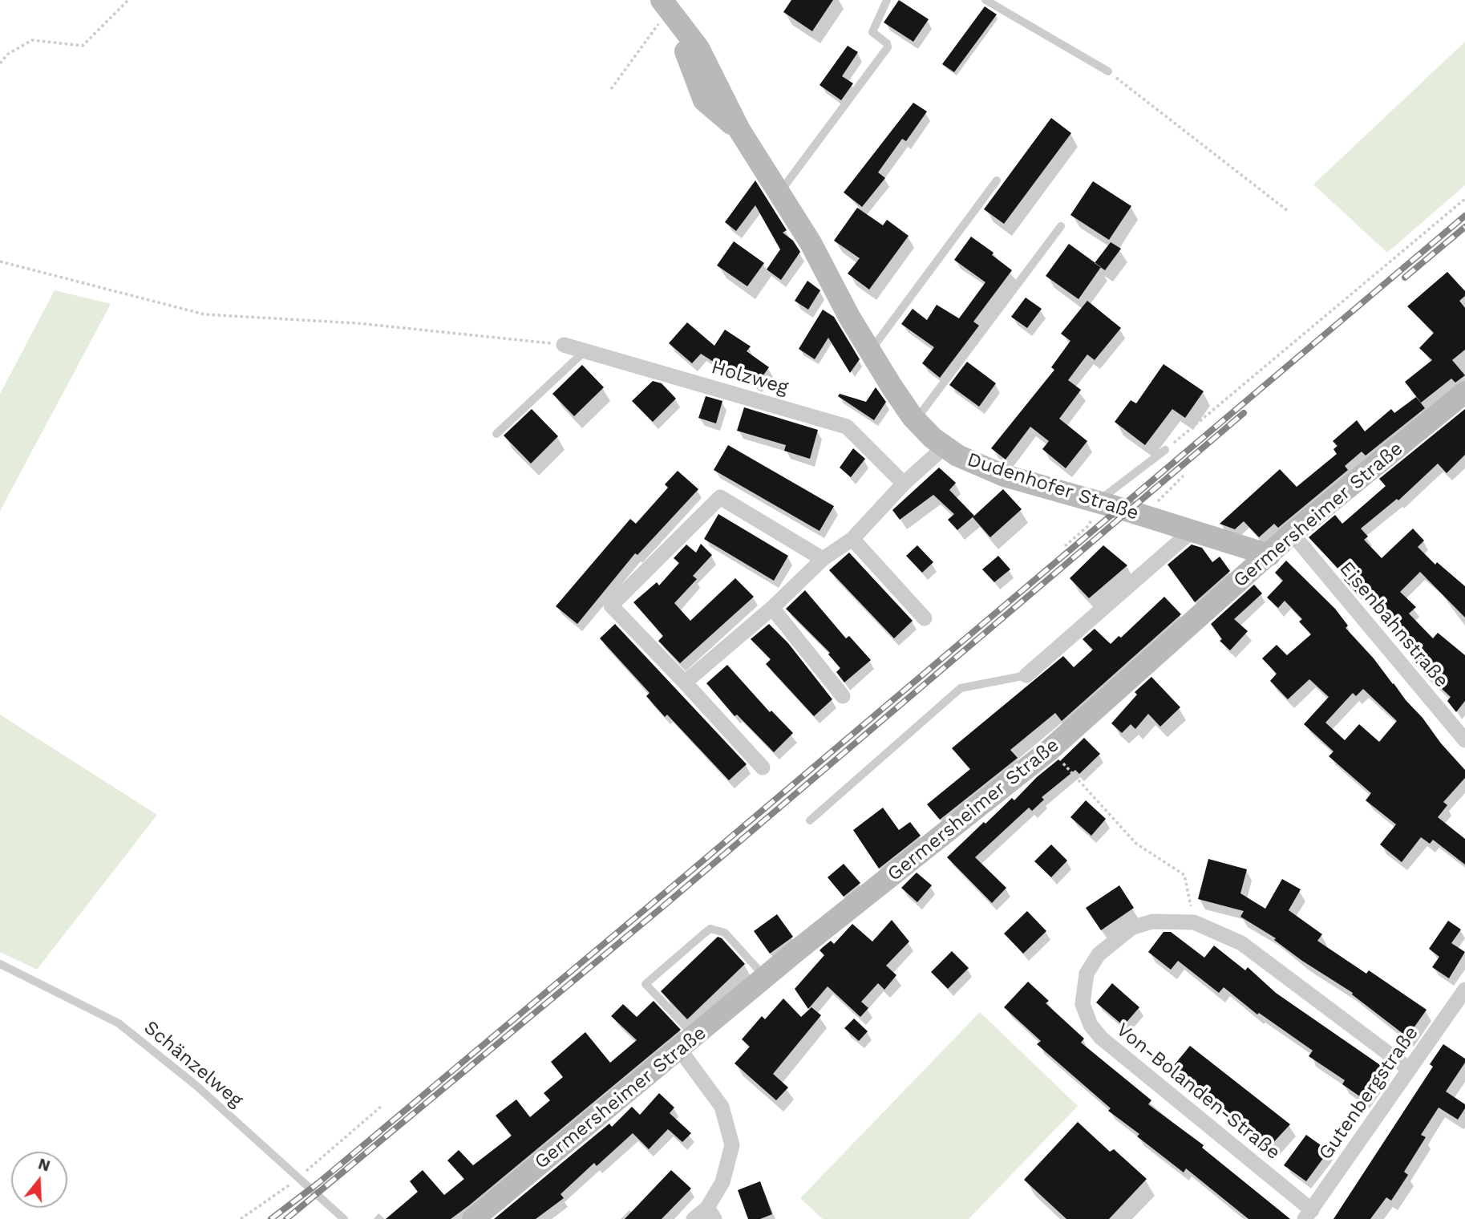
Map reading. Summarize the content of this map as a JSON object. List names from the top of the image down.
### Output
{
  "streets": {
    "main road": ["Dudenhofer Straße", "Germersheimer Straße"],
    "street": [
      "Holzweg",
      "Eisenbahnstraße",
      "Von-Bolanden-Straße",
      "Gutenbergstraße"
    ],
    "lane": ["Schänzelweg"]
  },
  "crossings": [
    ["Dudenhofer Straße", "Germersheimer Straße"],
    ["Germersheimer Straße", "Eisenbahnstraße"],
    ["Von-Bolanden-Straße", "Gutenbergstraße"]
  ],
  "north": "top"
}
